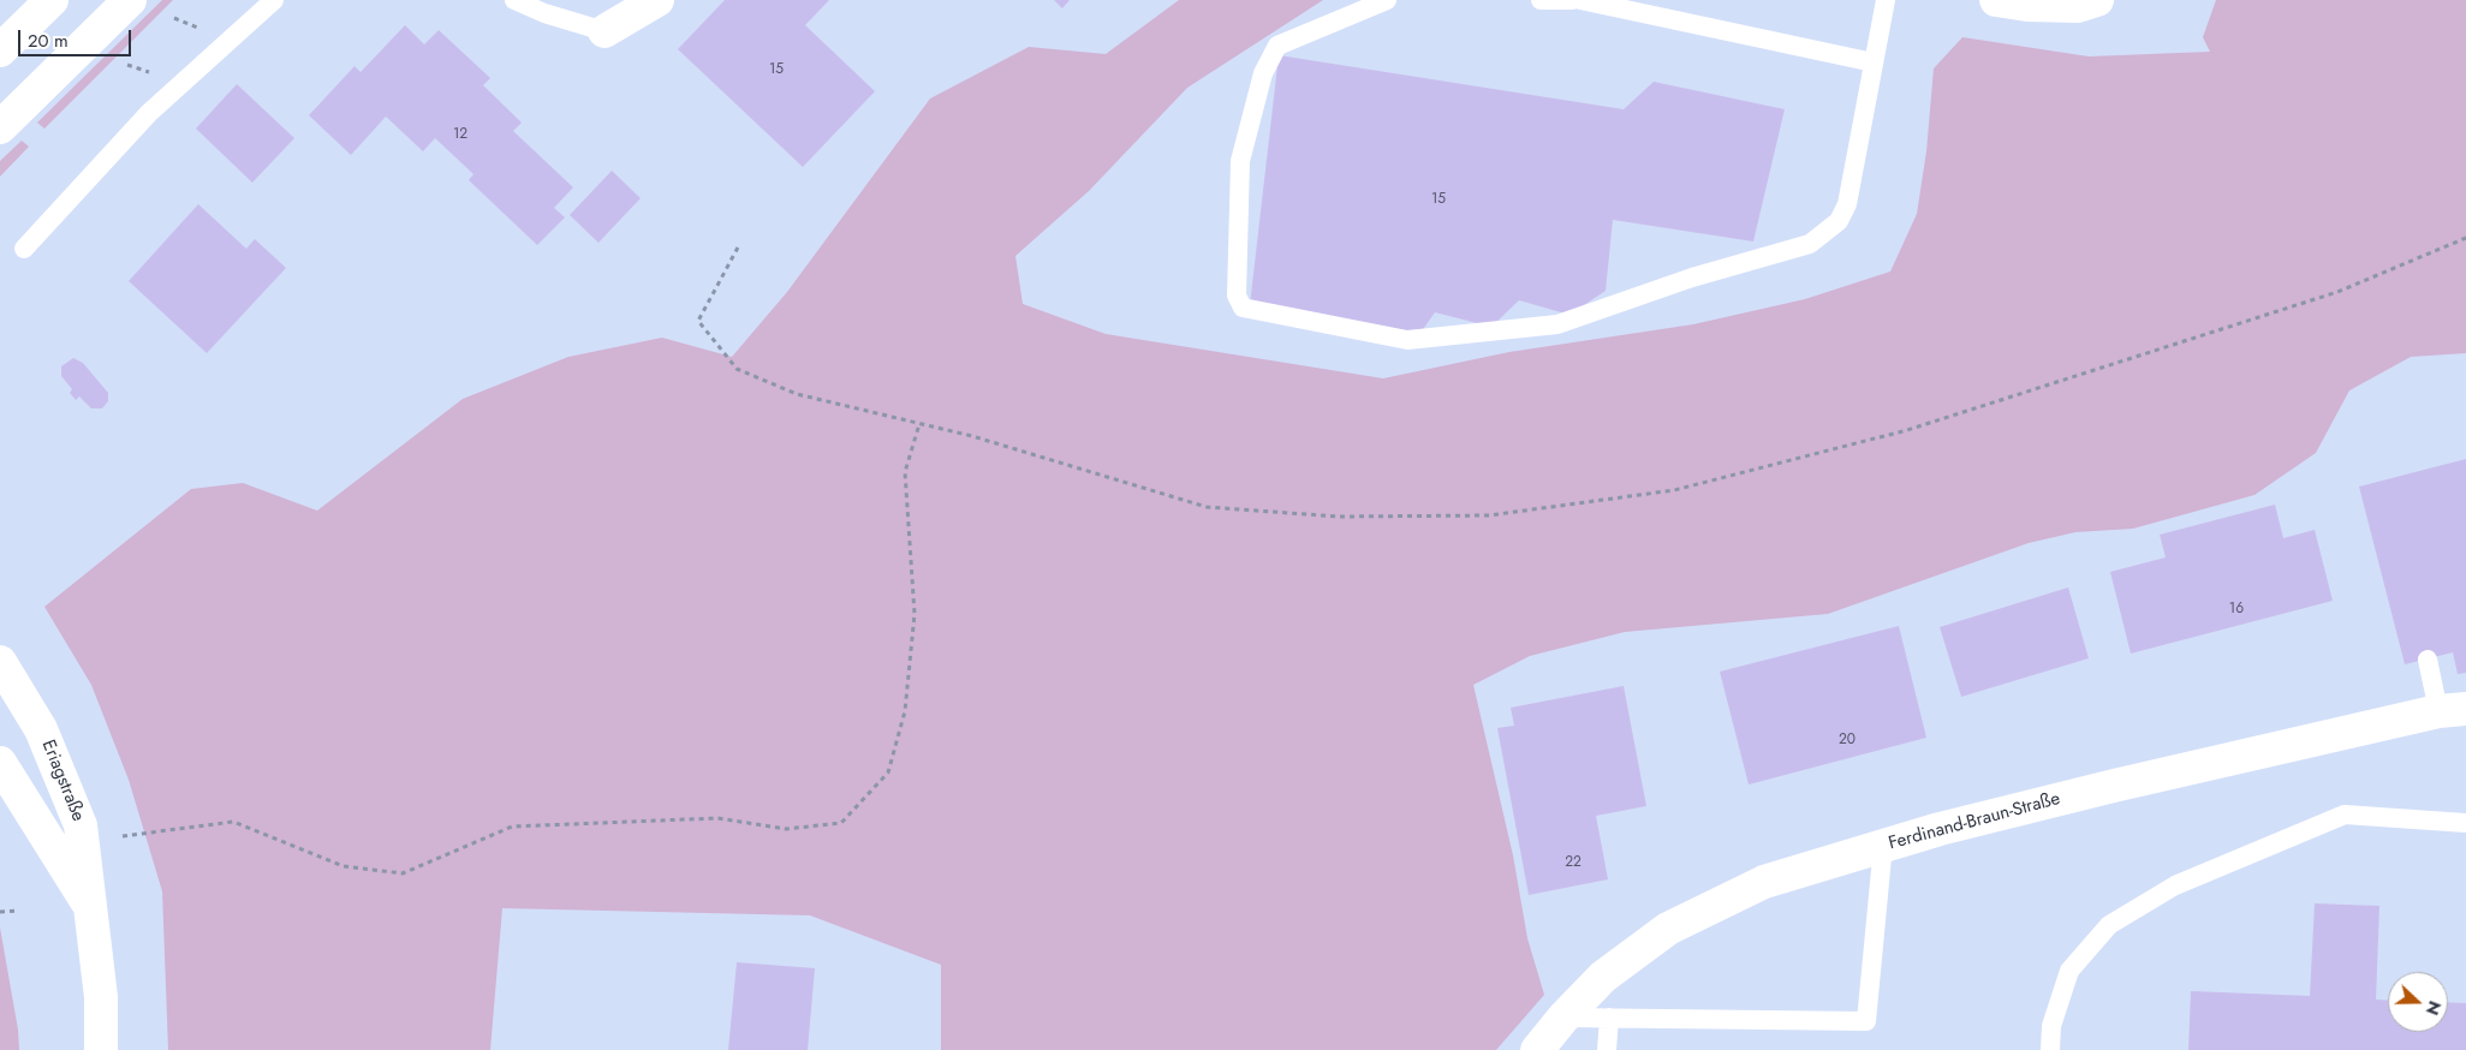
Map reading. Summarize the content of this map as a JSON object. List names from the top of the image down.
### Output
{
  "streets": {
    "street": ["Eriagstraße", "Ferdinand-Braun-Straße"]
  },
  "house_numbers": [
    "15",
    "12",
    "15",
    "16",
    "20",
    "22"
  ],
  "scale_bar": "20 m",
  "north": "right"
}
